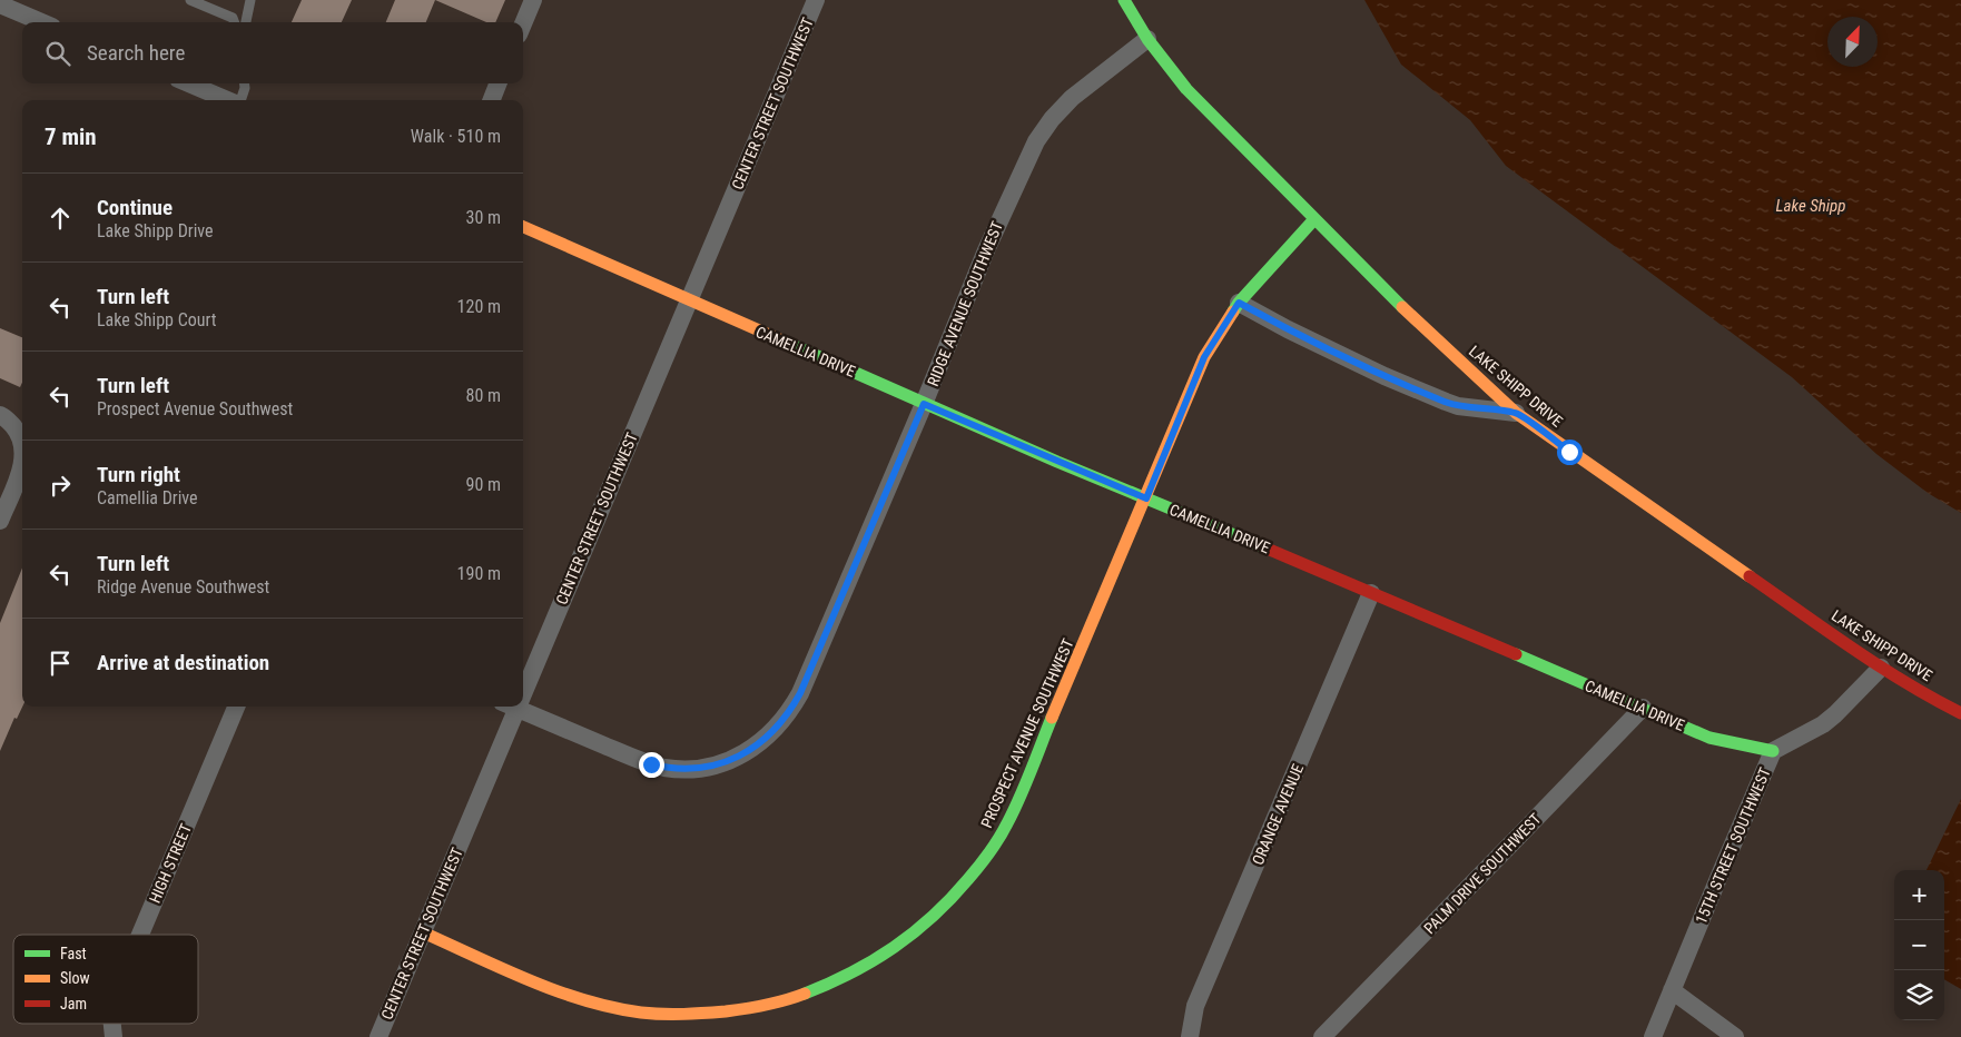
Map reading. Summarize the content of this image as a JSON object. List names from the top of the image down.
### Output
{
  "streets": {
    "street": [
      "CENTER STREET SOUTHWEST",
      "RIDGE AVENUE SOUTHWEST",
      "CAMELLIA DRIVE",
      "LAKE SHIPP DRIVE",
      "PROSPECT AVENUE SOUTHWEST",
      "ORANGE AVENUE",
      "15TH STREET SOUTHWEST",
      "HIGH STREET",
      "PALM DRIVE SOUTHWEST"
    ]
  },
  "crossings": [
    ["CENTER STREET SOUTHWEST", "CAMELLIA DRIVE"],
    ["CENTER STREET SOUTHWEST", "PROSPECT AVENUE SOUTHWEST"],
    ["RIDGE AVENUE SOUTHWEST", "CAMELLIA DRIVE"],
    ["RIDGE AVENUE SOUTHWEST", "LAKE SHIPP DRIVE"],
    ["CAMELLIA DRIVE", "PROSPECT AVENUE SOUTHWEST"],
    ["CAMELLIA DRIVE", "ORANGE AVENUE"],
    ["CAMELLIA DRIVE", "15TH STREET SOUTHWEST"],
    ["CAMELLIA DRIVE", "PALM DRIVE SOUTHWEST"],
    ["LAKE SHIPP DRIVE", "PROSPECT AVENUE SOUTHWEST"],
    ["LAKE SHIPP DRIVE", "15TH STREET SOUTHWEST"]
  ],
  "water": ["Lake Shipp"],
  "legend": ["Fast", "Slow", "Jam"],
  "north": "top right",
  "page": {
    "search": "Search here",
    "heading": ["7 min", "Walk · 510 m"],
    "list": [
      ["Continue", "Lake Shipp Drive", "30 m"],
      ["Turn left", "Lake Shipp Court", "120 m"],
      ["Turn left", "Prospect Avenue Southwest", "80 m"],
      ["Turn right", "Camellia Drive", "90 m"],
      ["Turn left", "Ridge Avenue Southwest", "190 m"],
      "Arrive at destination"
    ],
    "map_buttons": ["+", "−"]
  }
}
